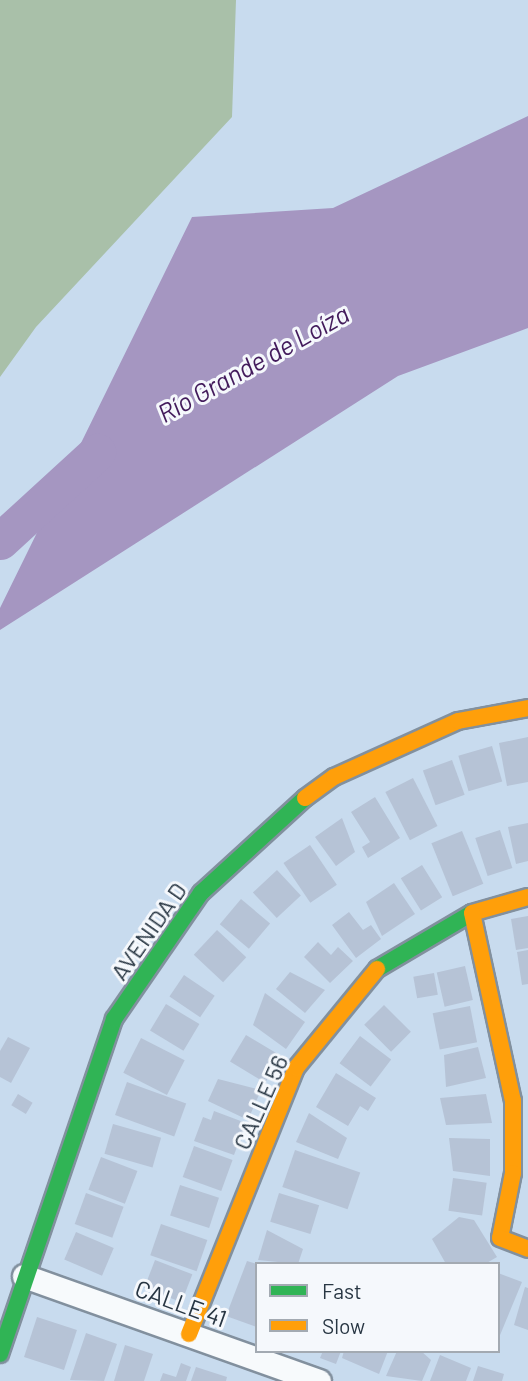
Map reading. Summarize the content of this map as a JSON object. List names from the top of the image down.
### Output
{
  "streets": {
    "street": ["AVENIDA D", "CALLE 56", "CALLE 41"]
  },
  "crossings": [
    ["AVENIDA D", "CALLE 41"],
    ["CALLE 56", "CALLE 41"]
  ],
  "water": ["Río Grande de Loíza"],
  "legend": ["Fast", "Slow"]
}
